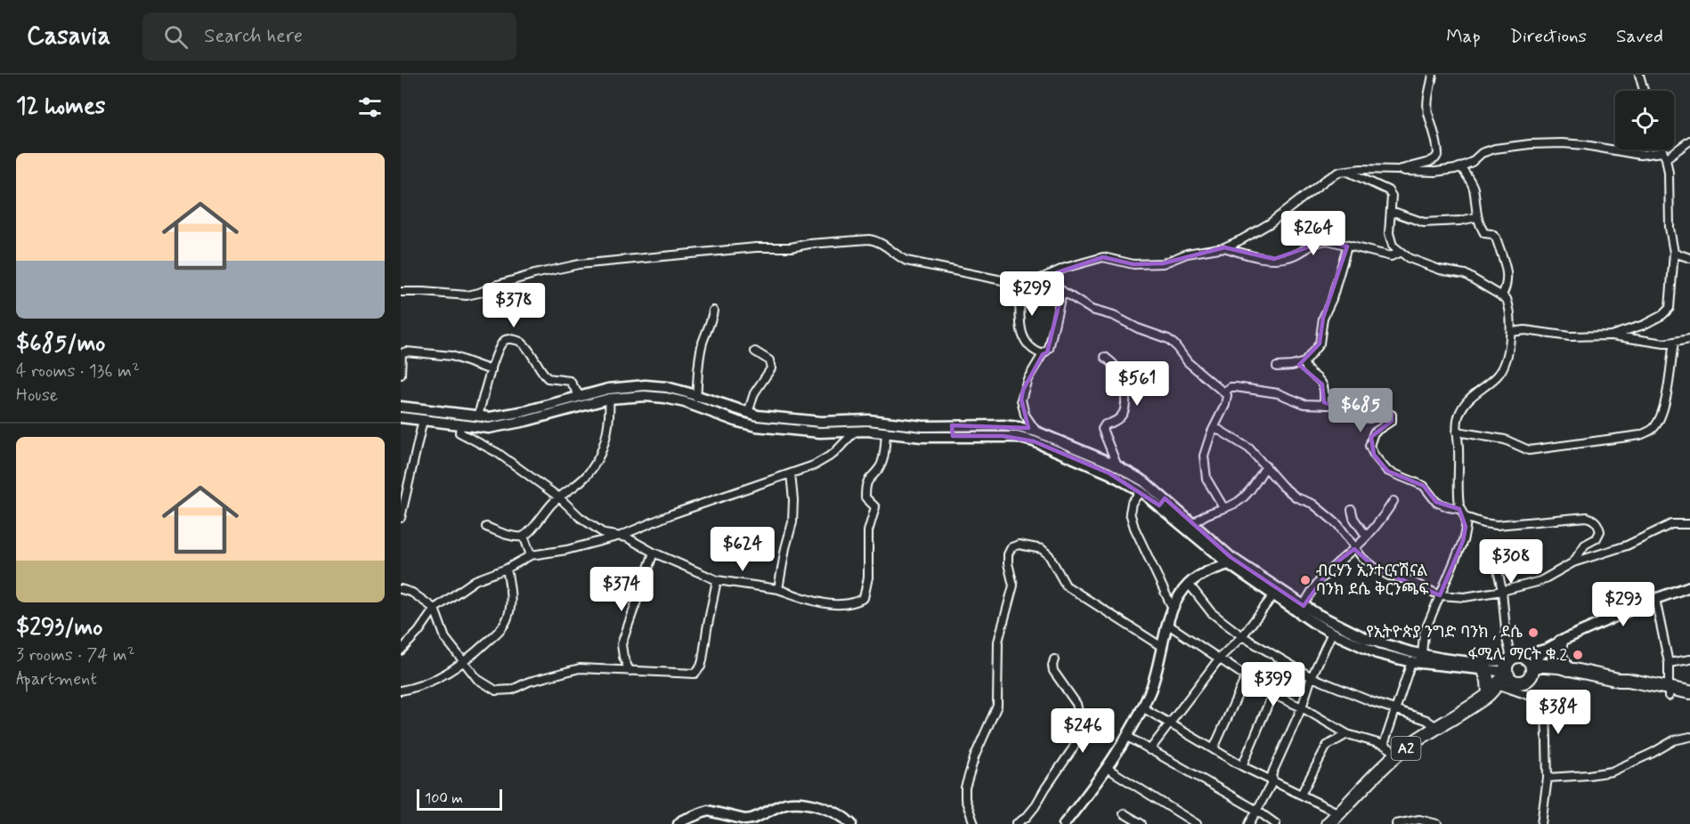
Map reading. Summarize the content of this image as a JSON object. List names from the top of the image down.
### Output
{
  "streets": {
    "highway": ["A2"]
  },
  "places": ["ብርሃን ኢንተርናሽናል ባንክ ደሴ ቅርንጫፍ", "የኢትዮጵያ ንግድ ባንክ , ደሴ", "ፋሚሊ ማርት ቁ.2"],
  "scale_bar": "100 m",
  "page": {
    "header": "Casavia",
    "search": "Search here",
    "nav": ["Map", "Directions", "Saved"],
    "heading": "12 homes",
    "list": [
      {
        "name": "$685/mo",
        "note": "4 rooms · 136 m² · House"
      },
      {
        "name": "$293/mo",
        "note": "3 rooms · 74 m² · Apartment"
      }
    ],
    "price": [
      "$264",
      "$299",
      "$378",
      "$561",
      "$685",
      "$624",
      "$308",
      "$374",
      "$293",
      "$399",
      "$384",
      "$246"
    ],
    "scale": "100 m"
  }
}
